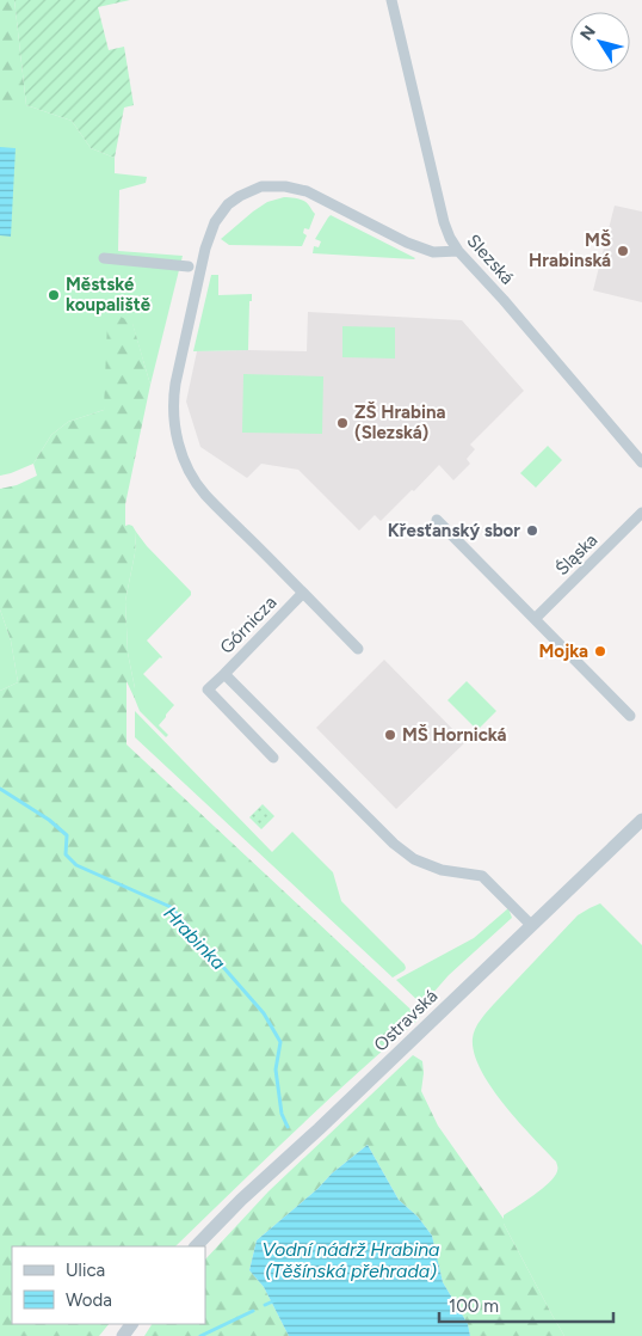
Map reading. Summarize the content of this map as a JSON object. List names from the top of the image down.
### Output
{
  "streets": {
    "street": [
      "Slezská",
      "Śląska",
      "Górnicza",
      "Ostravská"
    ]
  },
  "crossings": [
    ["Slezská", "Górnicza"],
    ["Górnicza", "Ostravská"]
  ],
  "water": ["Hrabinka", "Vodní nádrž Hrabina (Těšínská přehrada)"],
  "places": [
    "MŠ Hrabinská",
    "Městské koupaliště",
    "ZŠ Hrabina (Slezská)",
    "Křesťanský sbor",
    "Mojka",
    "MŠ Hornická"
  ],
  "legend": ["Ulica", "Woda"],
  "scale_bar": "100 m",
  "north": "top left"
}
